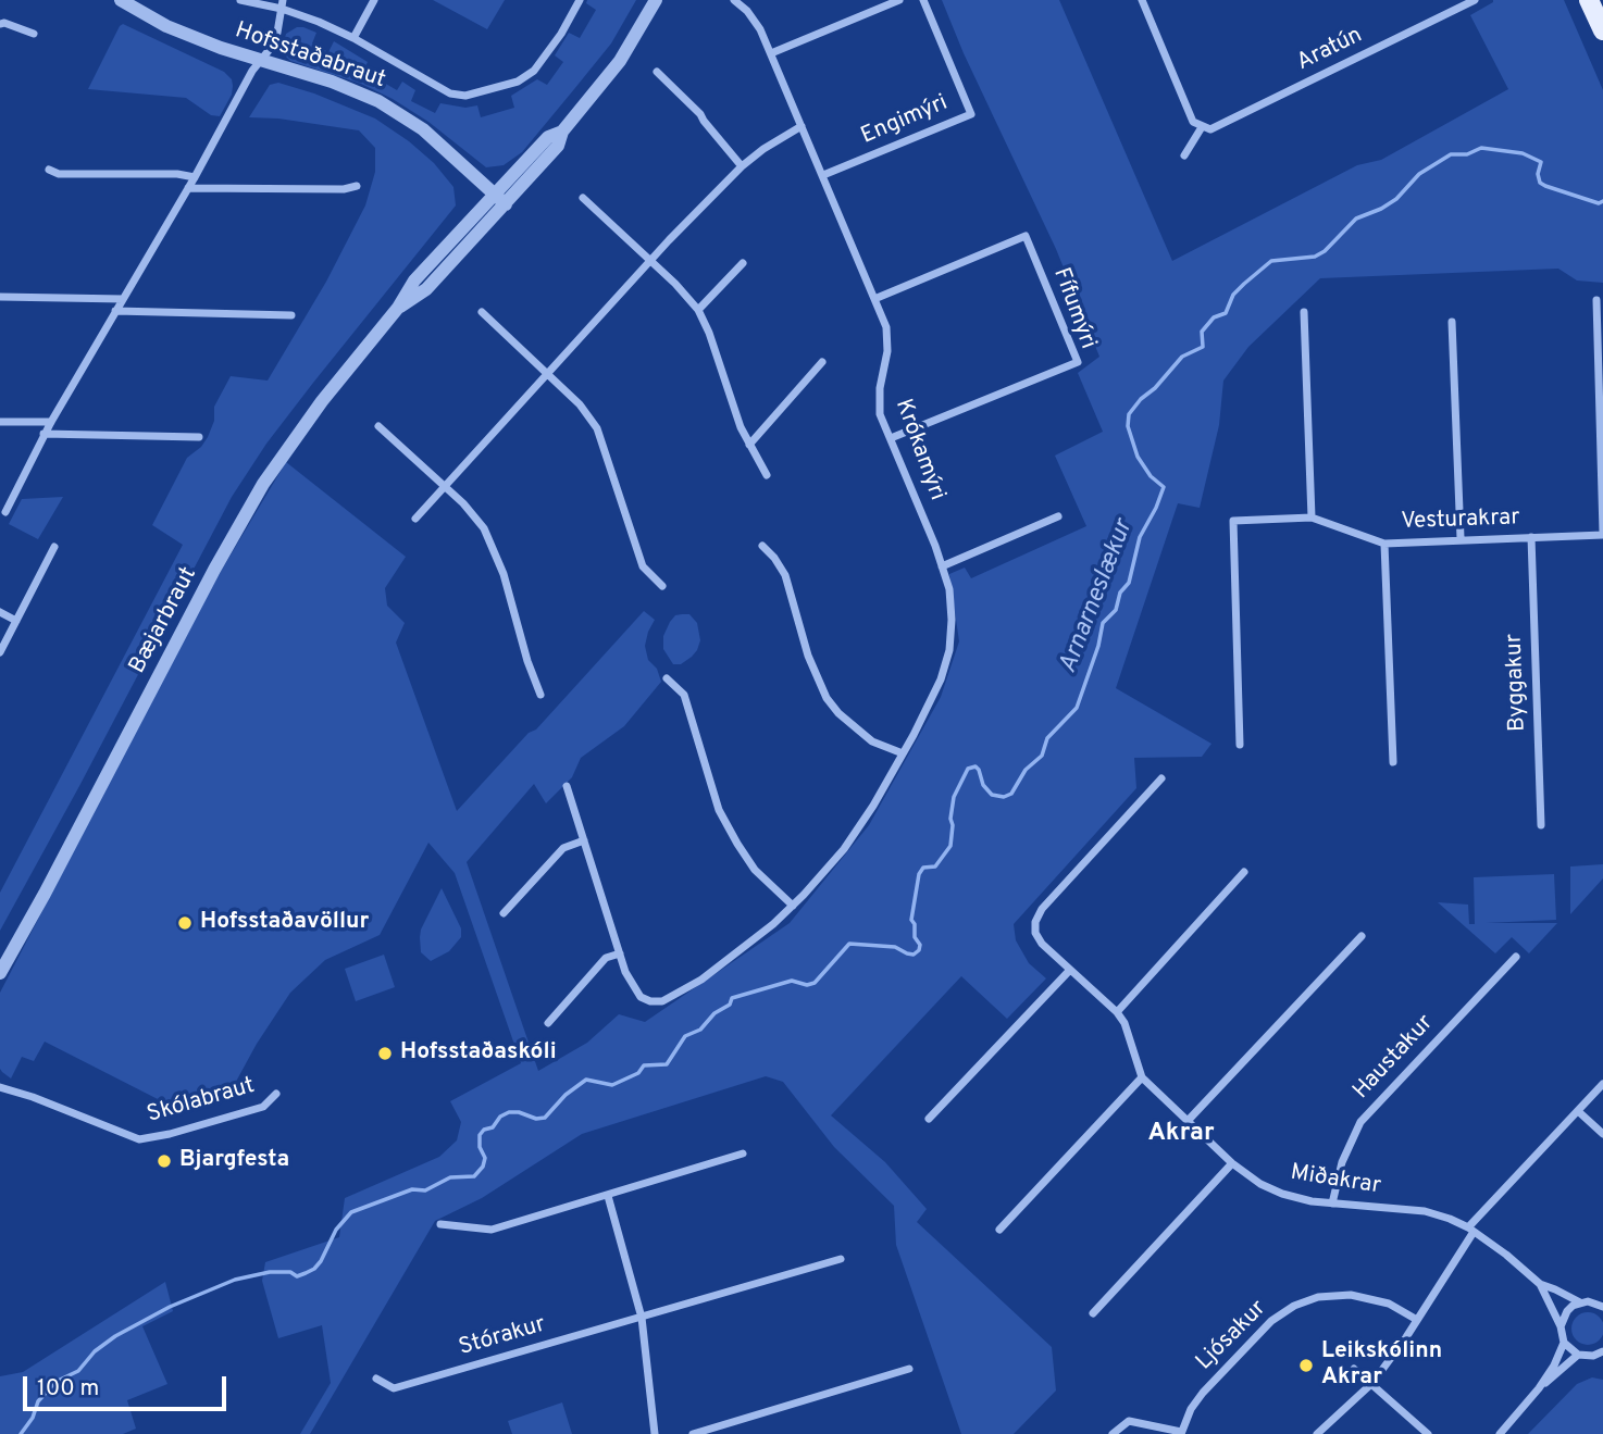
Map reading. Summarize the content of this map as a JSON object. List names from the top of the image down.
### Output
{
  "streets": {
    "street": [
      "Aratún",
      "Hofsstaðabraut",
      "Engimýri",
      "Fífumýri",
      "Krókamýri",
      "Vesturakrar",
      "Bæjarbraut",
      "Byggakur",
      "Haustakur",
      "Skólabraut",
      "Miðakrar",
      "Ljósakur",
      "Stórakur"
    ]
  },
  "crossings": [
    ["Hofsstaðabraut", "Bæjarbraut"],
    ["Engimýri", "Krókamýri"],
    ["Fífumýri", "Krókamýri"],
    ["Vesturakrar", "Byggakur"],
    ["Haustakur", "Miðakrar"]
  ],
  "districts": ["Akrar"],
  "water": ["Arnarneslækur"],
  "places": [
    "Hofsstaðavöllur",
    "Hofsstaðaskóli",
    "Bjargfesta",
    "Leikskólinn Akrar"
  ],
  "scale_bar": "100 m"
}
